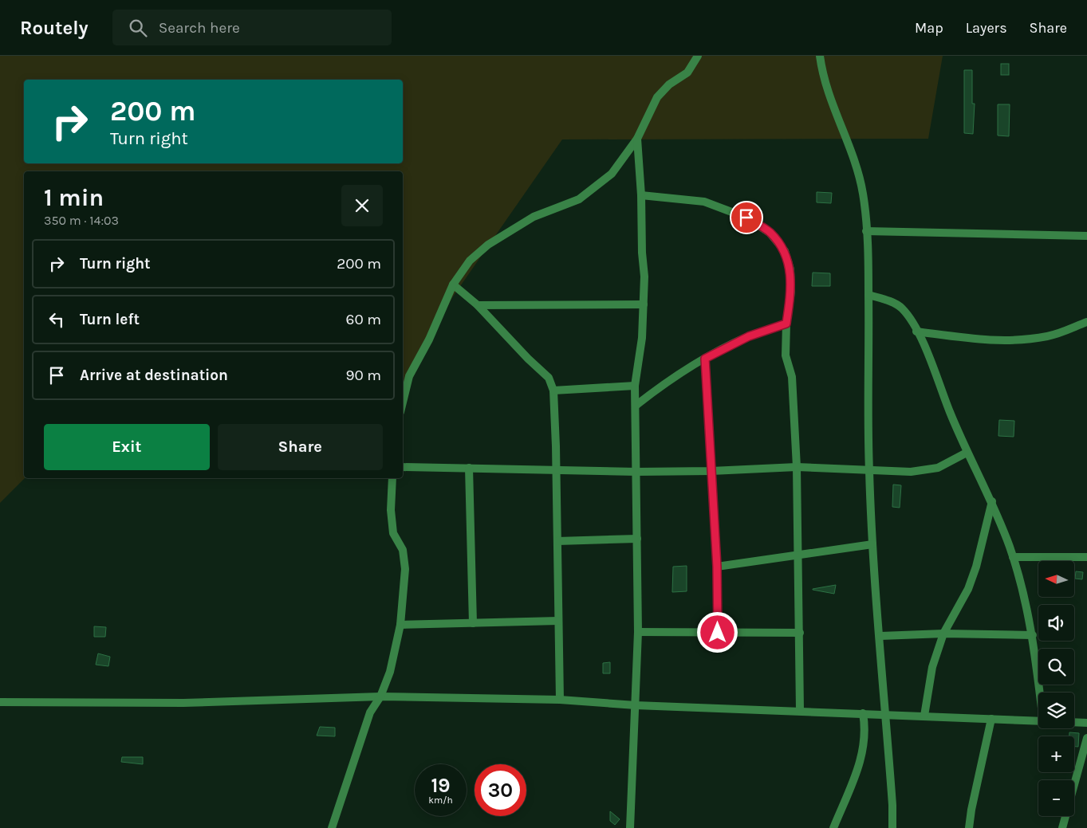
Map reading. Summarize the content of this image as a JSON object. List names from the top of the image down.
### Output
{
  "north": "left",
  "page": {
    "header": "Routely",
    "search": "Search here",
    "nav": ["Map", "Layers", "Share"],
    "turn": ["200 m", "Turn right"],
    "heading": ["1 min", "350 m · 14:03"],
    "list": [
      {
        "name": "Turn right",
        "value": "200 m"
      },
      {
        "name": "Turn left",
        "value": "60 m"
      },
      {
        "name": "Arrive at destination",
        "value": "90 m"
      }
    ],
    "buttons": ["Exit", "Share"],
    "map_buttons": ["+", "−"],
    "speed": "19 km/h",
    "limit": "30"
  }
}
